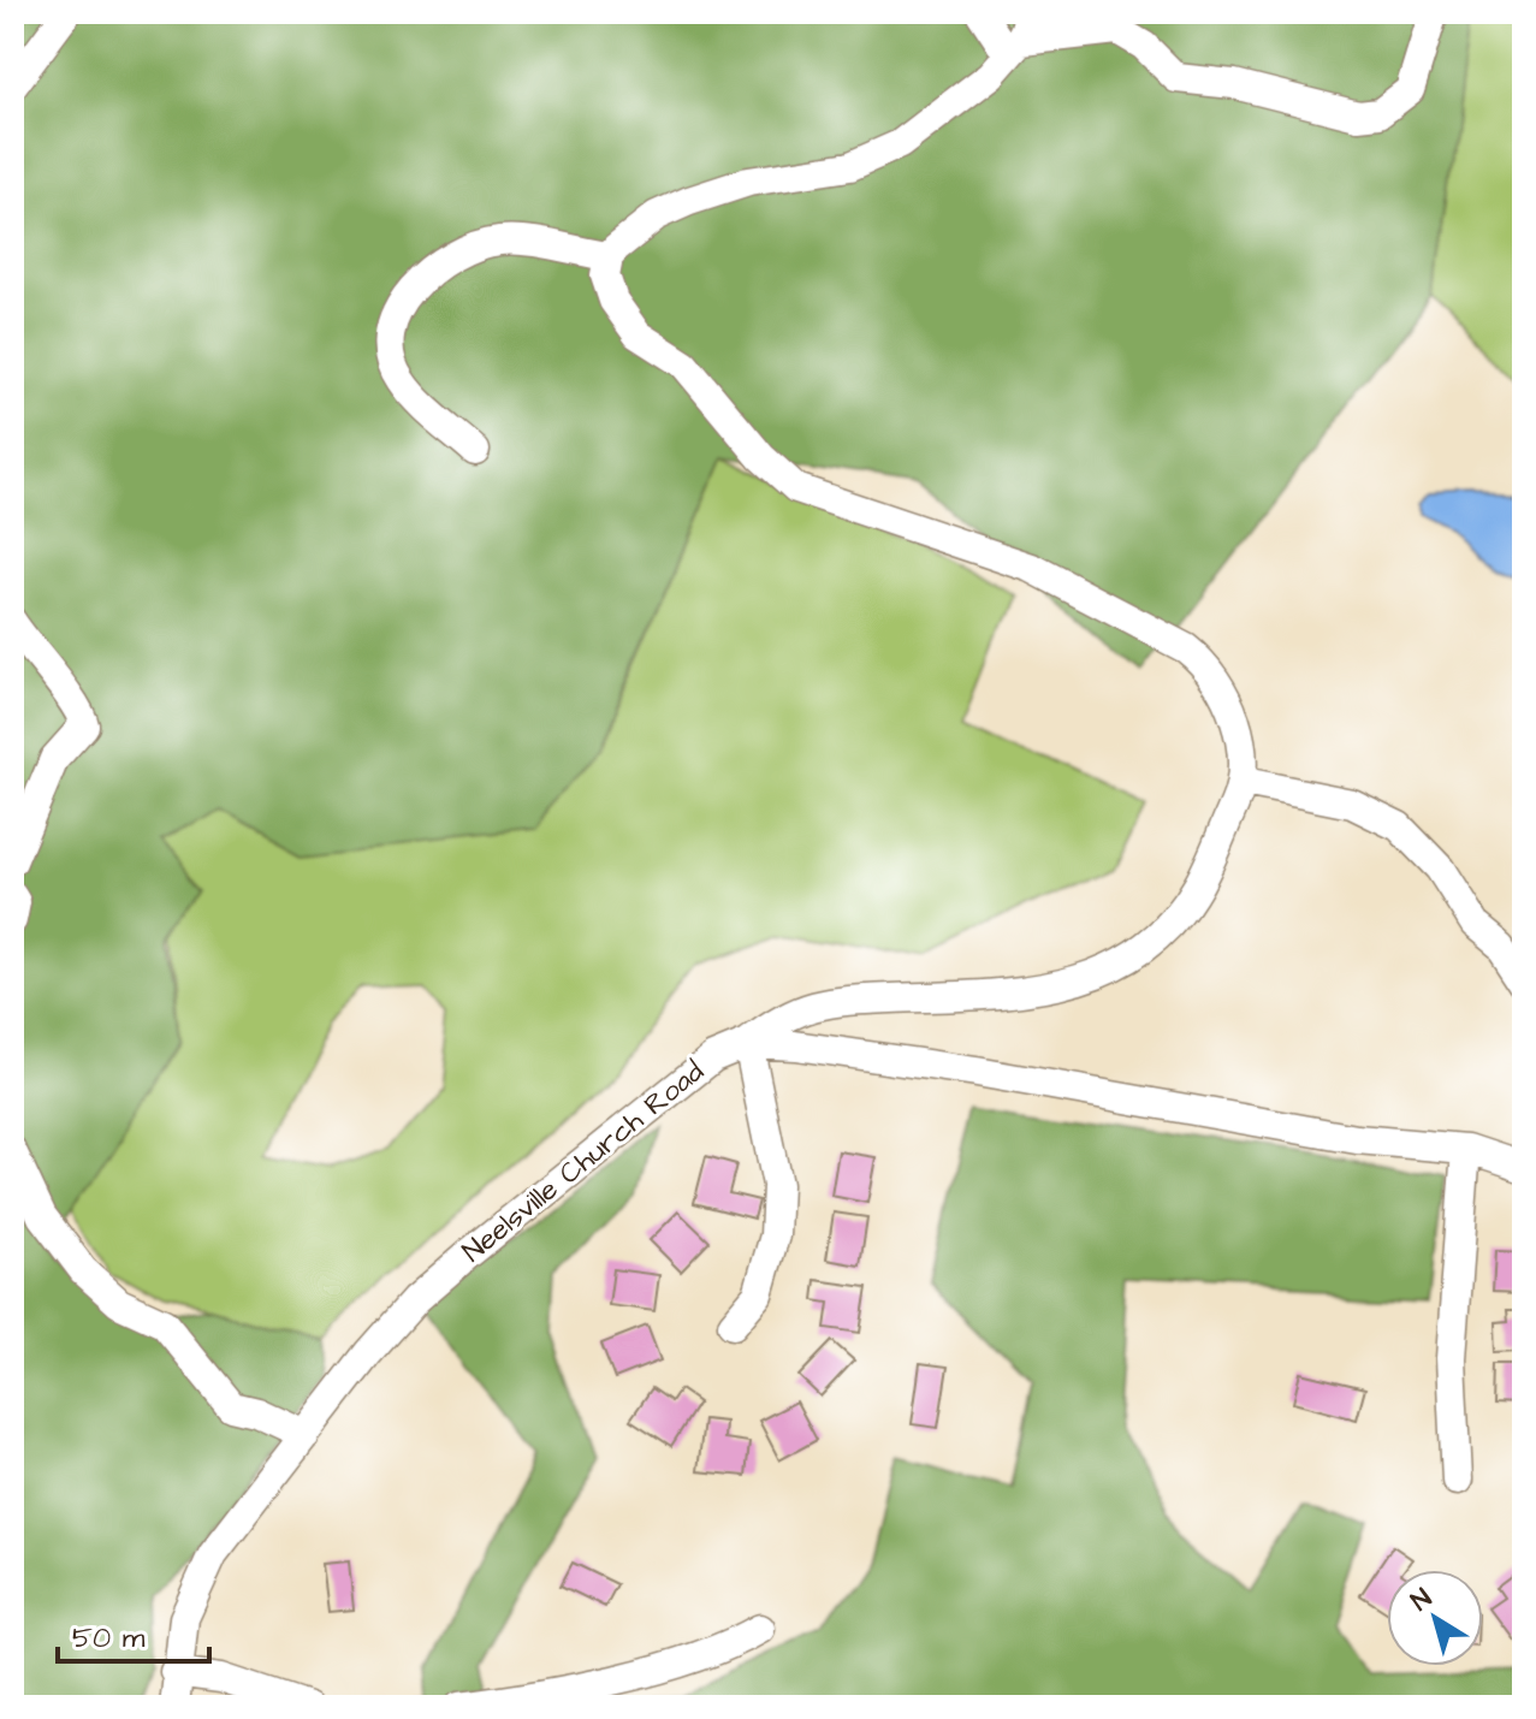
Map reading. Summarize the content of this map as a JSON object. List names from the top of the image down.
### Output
{
  "streets": {
    "street": ["Neelsville Church Road"]
  },
  "scale_bar": "50 m",
  "north": "top left"
}
